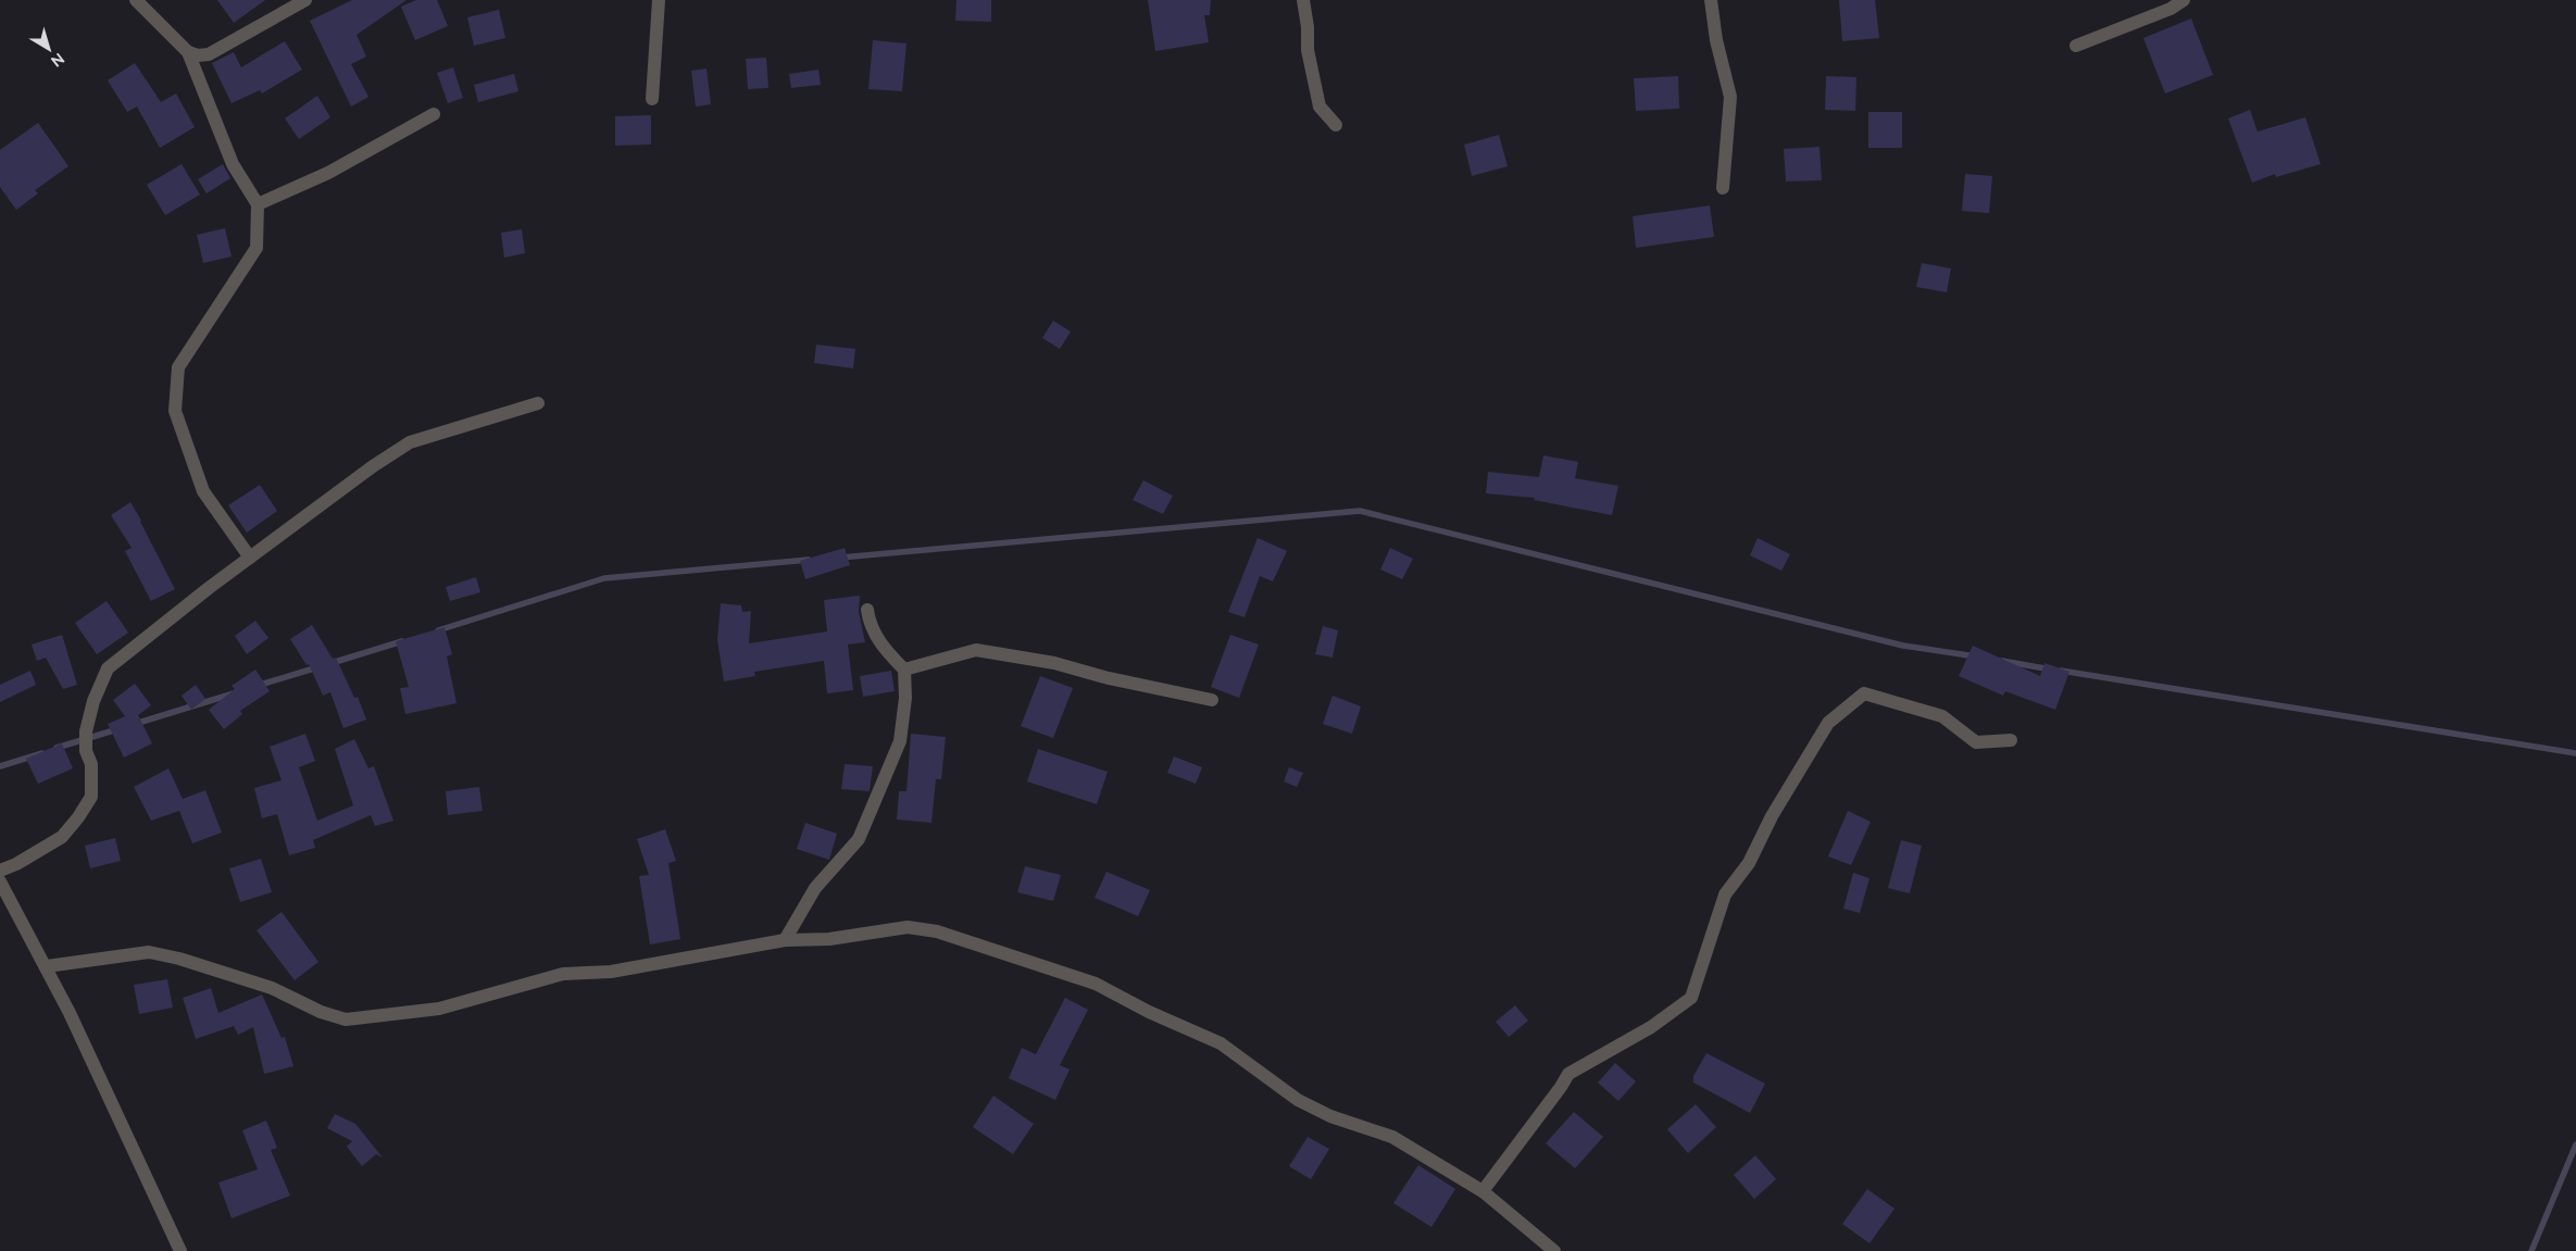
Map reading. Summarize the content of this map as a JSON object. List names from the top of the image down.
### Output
{
  "north": "bottom right"
}
